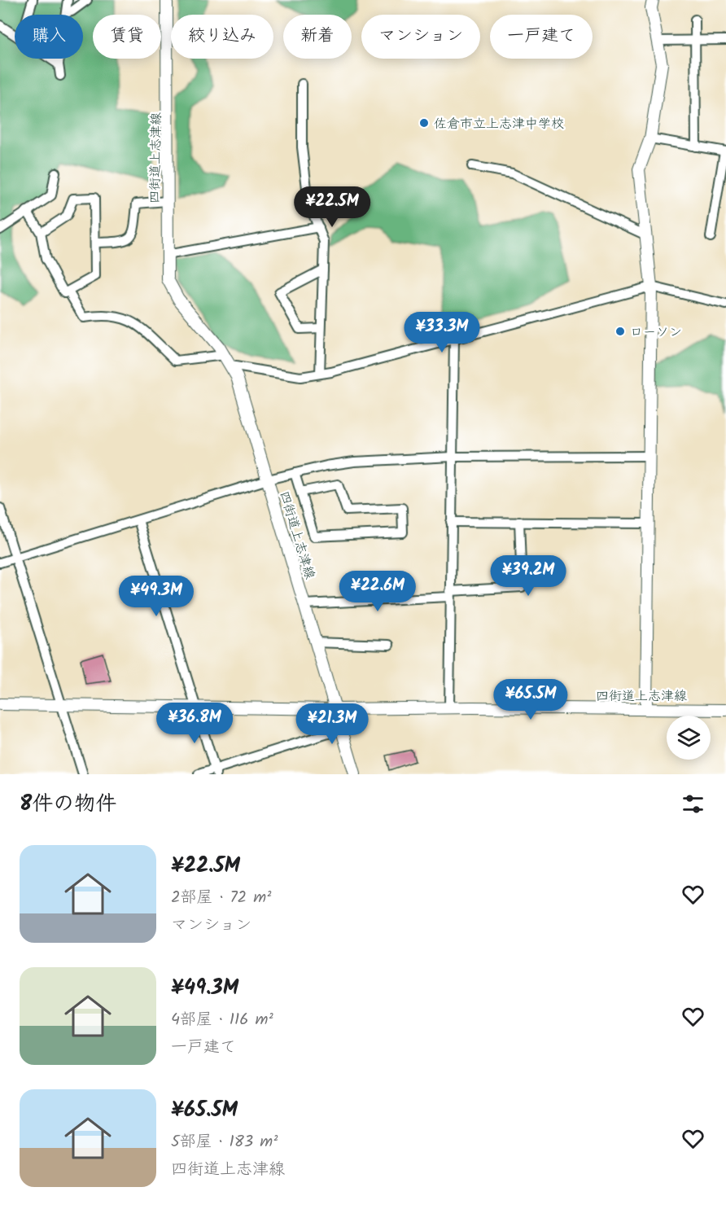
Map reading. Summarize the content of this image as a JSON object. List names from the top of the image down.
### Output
{
  "streets": {
    "main road": ["四街道上志津線"]
  },
  "places": ["佐倉市立上志津中学校", "ローソン"],
  "page": {
    "chip": [
      "購入",
      "賃貸",
      "絞り込み",
      "新着",
      "マンション",
      "一戸建て"
    ],
    "price": [
      "¥22.5M",
      "¥33.3M",
      "¥39.2M",
      "¥22.6M",
      "¥49.3M",
      "¥65.5M",
      "¥36.8M",
      "¥21.3M"
    ],
    "heading": "8件の物件",
    "list": [
      {
        "name": "¥22.5M",
        "note": "2部屋 · 72 m² · マンション"
      },
      {
        "name": "¥49.3M",
        "note": "4部屋 · 116 m² · 一戸建て"
      },
      {
        "name": "¥65.5M",
        "note": "5部屋 · 183 m² · 四街道上志津線"
      }
    ]
  }
}
